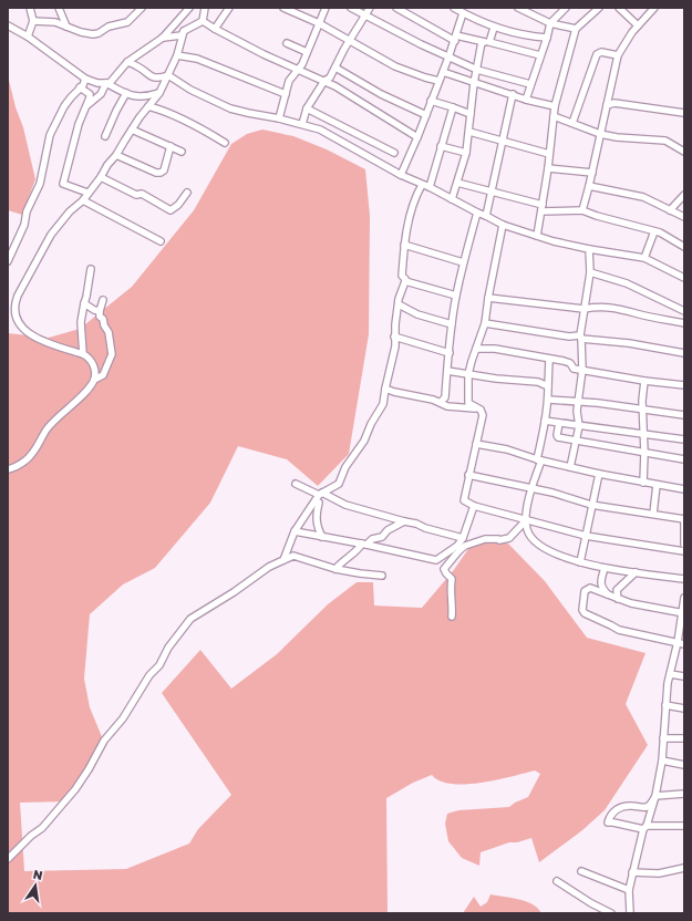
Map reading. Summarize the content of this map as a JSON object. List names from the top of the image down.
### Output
{
  "north": "top"
}
